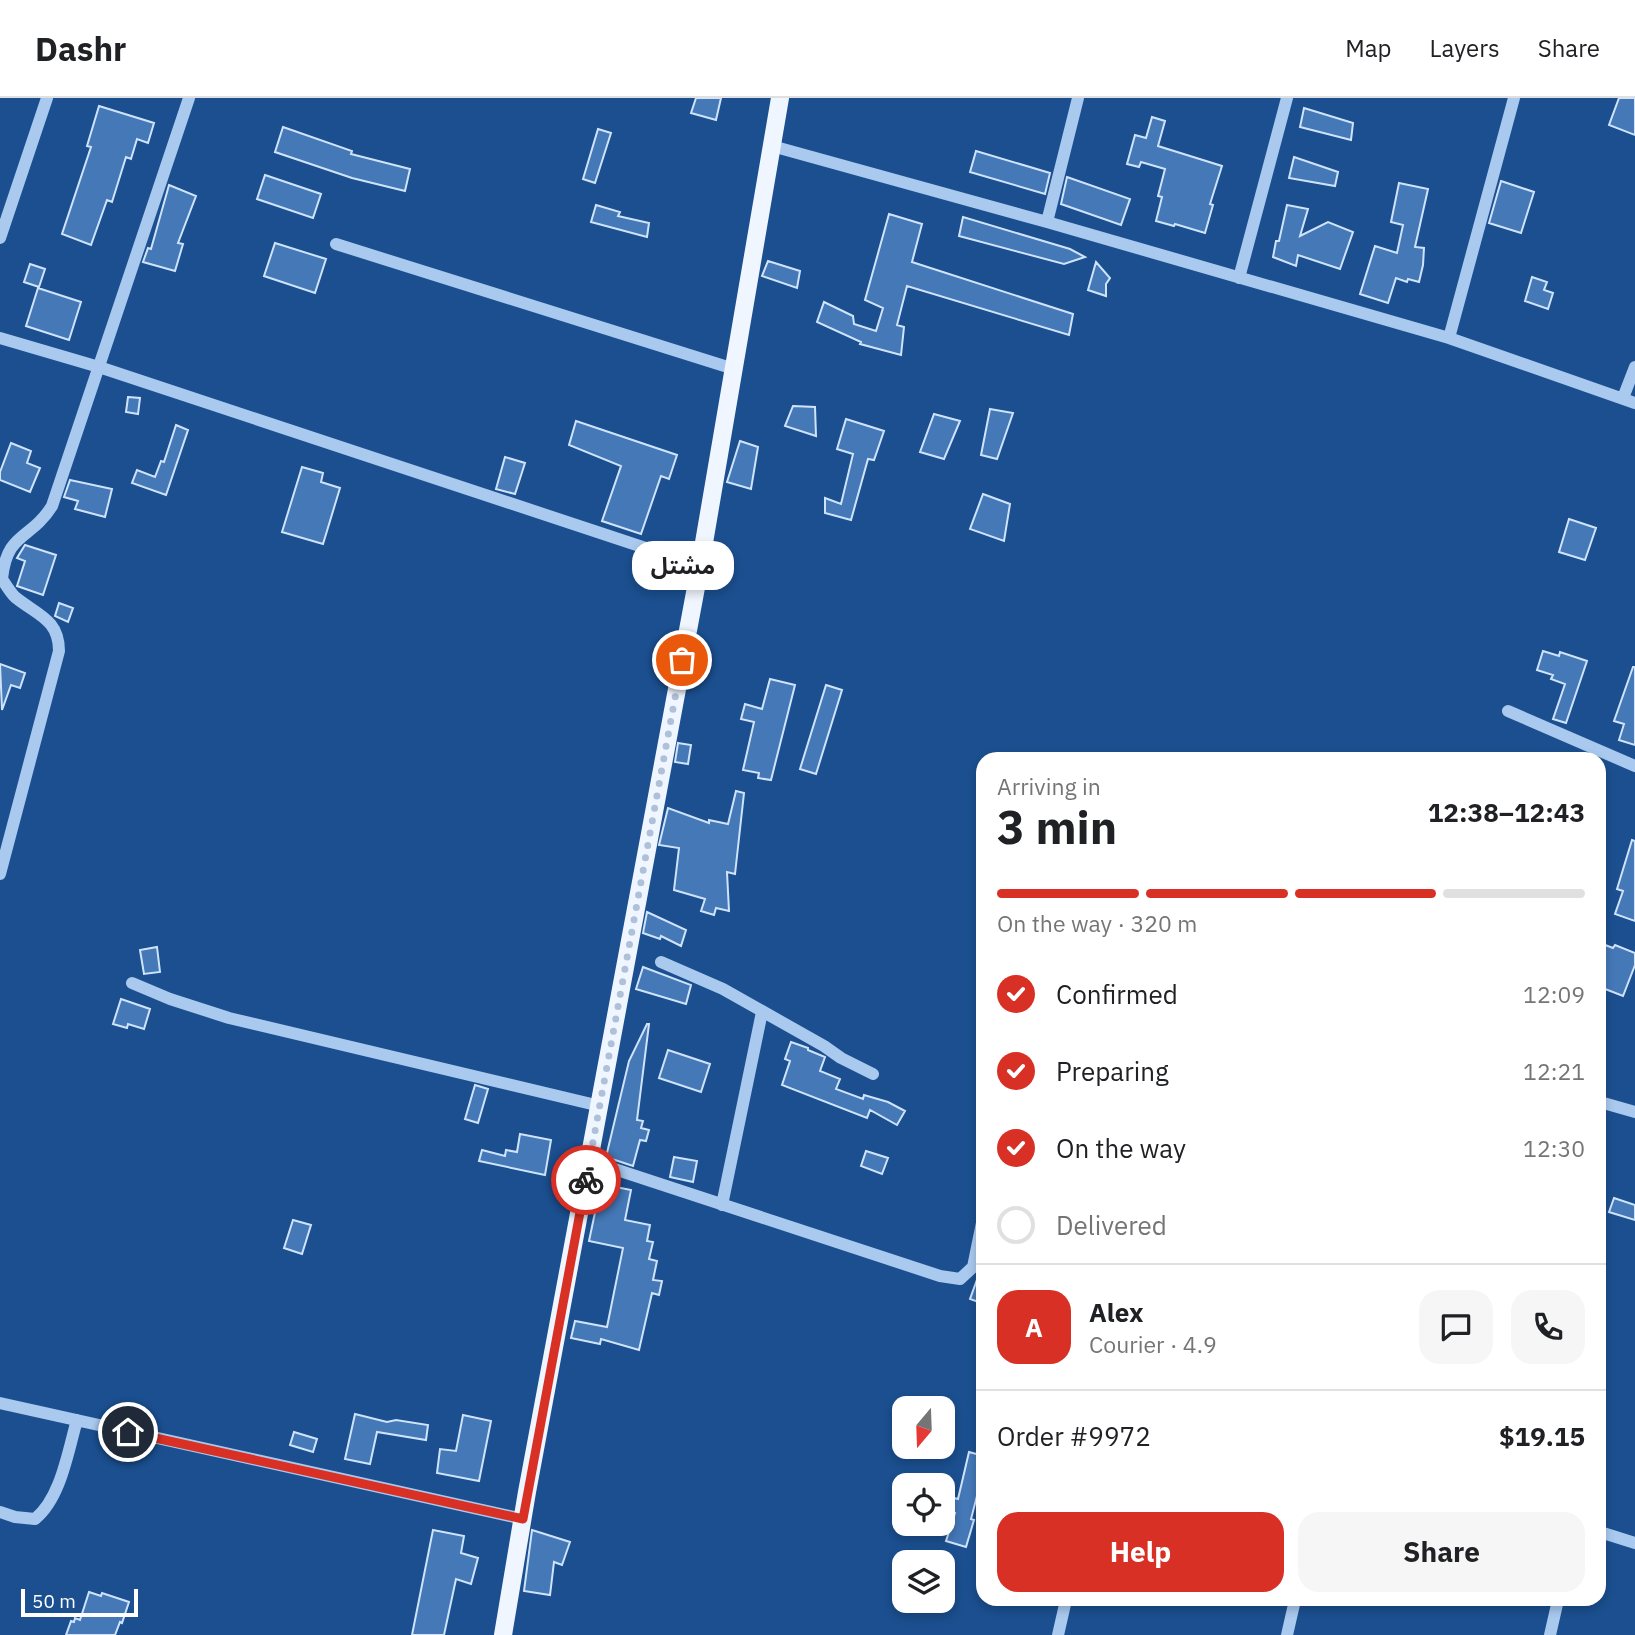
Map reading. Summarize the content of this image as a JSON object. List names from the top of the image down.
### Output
{
  "places": ["مشتل"],
  "scale_bar": "50 m",
  "north": "bottom",
  "page": {
    "header": "Dashr",
    "nav": ["Map", "Layers", "Share"],
    "bubble": "مشتل",
    "heading": ["3 min", "Arriving in", "12:38–12:43"],
    "panel": [
      "Alex",
      "Courier · 4.9",
      "Order #9972",
      "$19.15"
    ],
    "bar": "On the way · 320 m",
    "list": [
      ["Confirmed", "12:09"],
      ["Preparing", "12:21"],
      ["On the way", "12:30"],
      "Delivered"
    ],
    "round": "A",
    "buttons": ["Help", "Share"],
    "scale": "50 m"
  }
}
